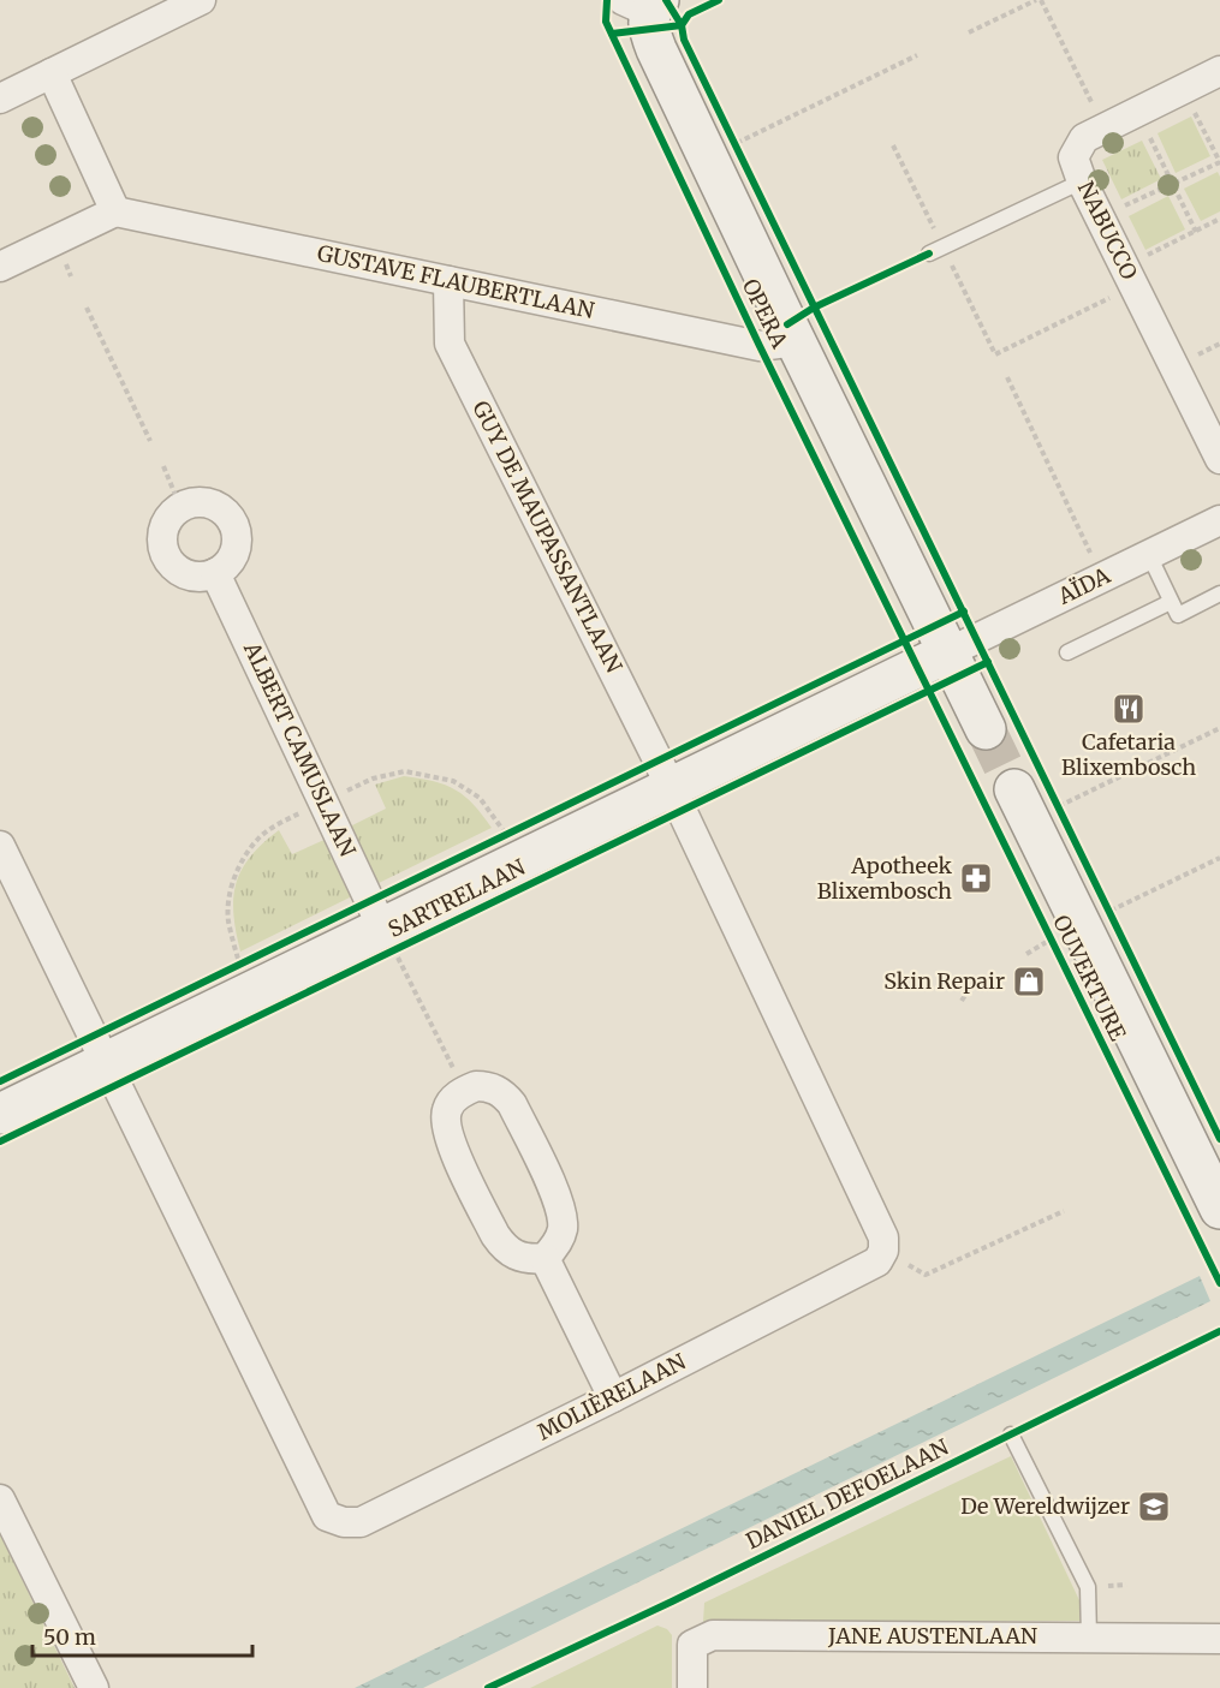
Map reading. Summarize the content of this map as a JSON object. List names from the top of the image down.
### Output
{
  "streets": {
    "street": [
      "NABUCCO",
      "GUSTAVE FLAUBERTLAAN",
      "OPERA",
      "GUY DE MAUPASSANTLAAN",
      "AÏDA",
      "ALBERT CAMUSLAAN",
      "SARTRELAAN",
      "OUVERTURE",
      "MOLIÈRELAAN",
      "JANE AUSTENLAAN"
    ],
    "cycle path": ["DANIEL DEFOELAAN"]
  },
  "crossings": [
    ["GUSTAVE FLAUBERTLAAN", "OPERA"],
    ["GUSTAVE FLAUBERTLAAN", "GUY DE MAUPASSANTLAAN"],
    ["OPERA", "AÏDA"],
    ["OPERA", "SARTRELAAN"],
    ["GUY DE MAUPASSANTLAAN", "SARTRELAAN"],
    ["AÏDA", "SARTRELAAN"],
    ["ALBERT CAMUSLAAN", "SARTRELAAN"],
    ["SARTRELAAN", "MOLIÈRELAAN"]
  ],
  "places": {
    "restaurant": ["Cafetaria Blixembosch"],
    "pharmacy": ["Apotheek Blixembosch"],
    "shop": ["Skin Repair"],
    "school or university": ["De Wereldwijzer"]
  },
  "scale_bar": "50 m"
}
